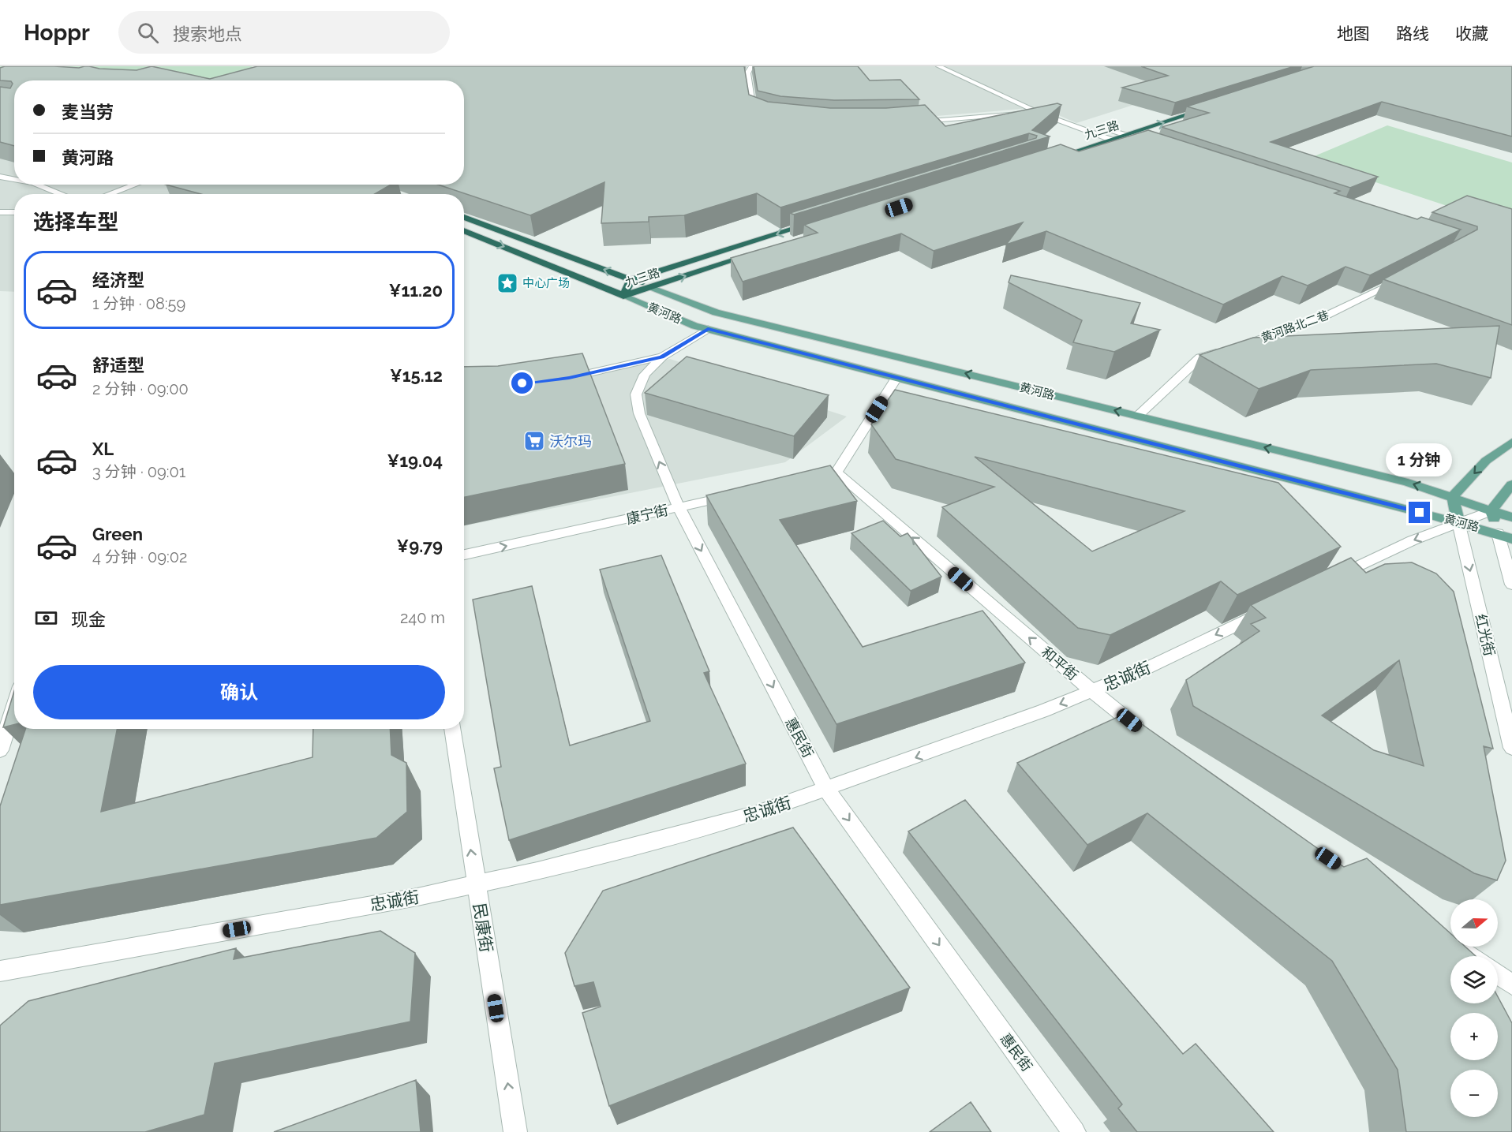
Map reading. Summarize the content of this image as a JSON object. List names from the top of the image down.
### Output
{
  "streets": {
    "highway": ["九三路", "黄河路"],
    "street": [
      "黄河路北二巷",
      "康宁街",
      "红光街",
      "和平街",
      "忠诚街",
      "惠民街",
      "民康街"
    ]
  },
  "crossings": [
    ["九三路", "黄河路"],
    ["黄河路", "红光街"],
    ["黄河路", "和平街"],
    ["黄河路", "惠民街"],
    ["康宁街", "惠民街"],
    ["和平街", "忠诚街"],
    ["忠诚街", "惠民街"],
    ["忠诚街", "民康街"]
  ],
  "one_way": [
    "康宁街",
    "红光街",
    "和平街",
    "忠诚街",
    "民康街"
  ],
  "places": {
    "place": ["中心广场"],
    "supermarket": ["沃尔玛"]
  },
  "north": "right",
  "page": {
    "header": "Hoppr",
    "search": "搜索地点",
    "nav": ["地图", "路线", "收藏"],
    "banner": ["麦当劳", "黄河路"],
    "heading": "选择车型",
    "list": [
      {
        "name": "经济型",
        "note": "1 分钟 · 08:59",
        "value": "¥11.20"
      },
      {
        "name": "舒适型",
        "note": "2 分钟 · 09:00",
        "value": "¥15.12"
      },
      {
        "name": "XL",
        "note": "3 分钟 · 09:01",
        "value": "¥19.04"
      },
      {
        "name": "Green",
        "note": "4 分钟 · 09:02",
        "value": "¥9.79"
      }
    ],
    "bubble": "1 分钟",
    "pay": ["现金", "240 m"],
    "buttons": "确认",
    "map_buttons": ["+", "−"]
  }
}
